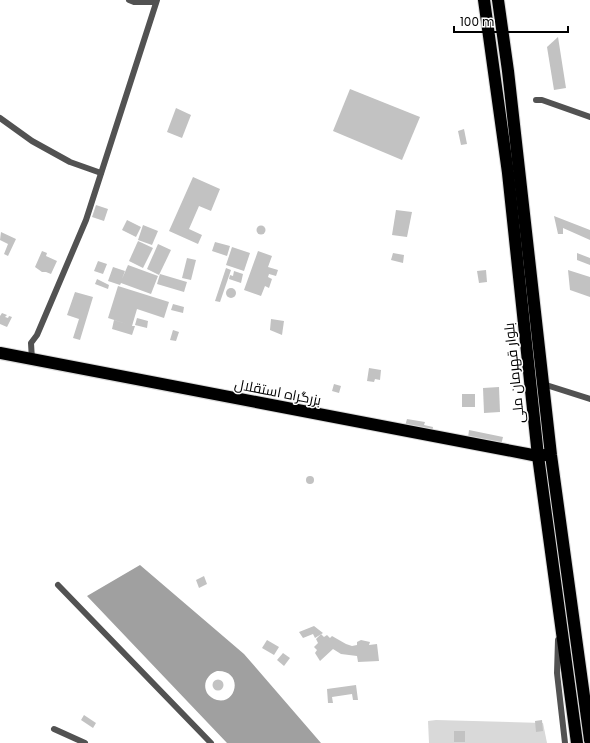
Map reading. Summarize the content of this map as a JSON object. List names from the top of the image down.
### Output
{
  "streets": {
    "highway": ["بلوار قهرمان ملی", "بزرگراه استقلال"]
  },
  "crossings": [
    ["بلوار قهرمان ملی", "بزرگراه استقلال"]
  ],
  "scale_bar": "100 m"
}
